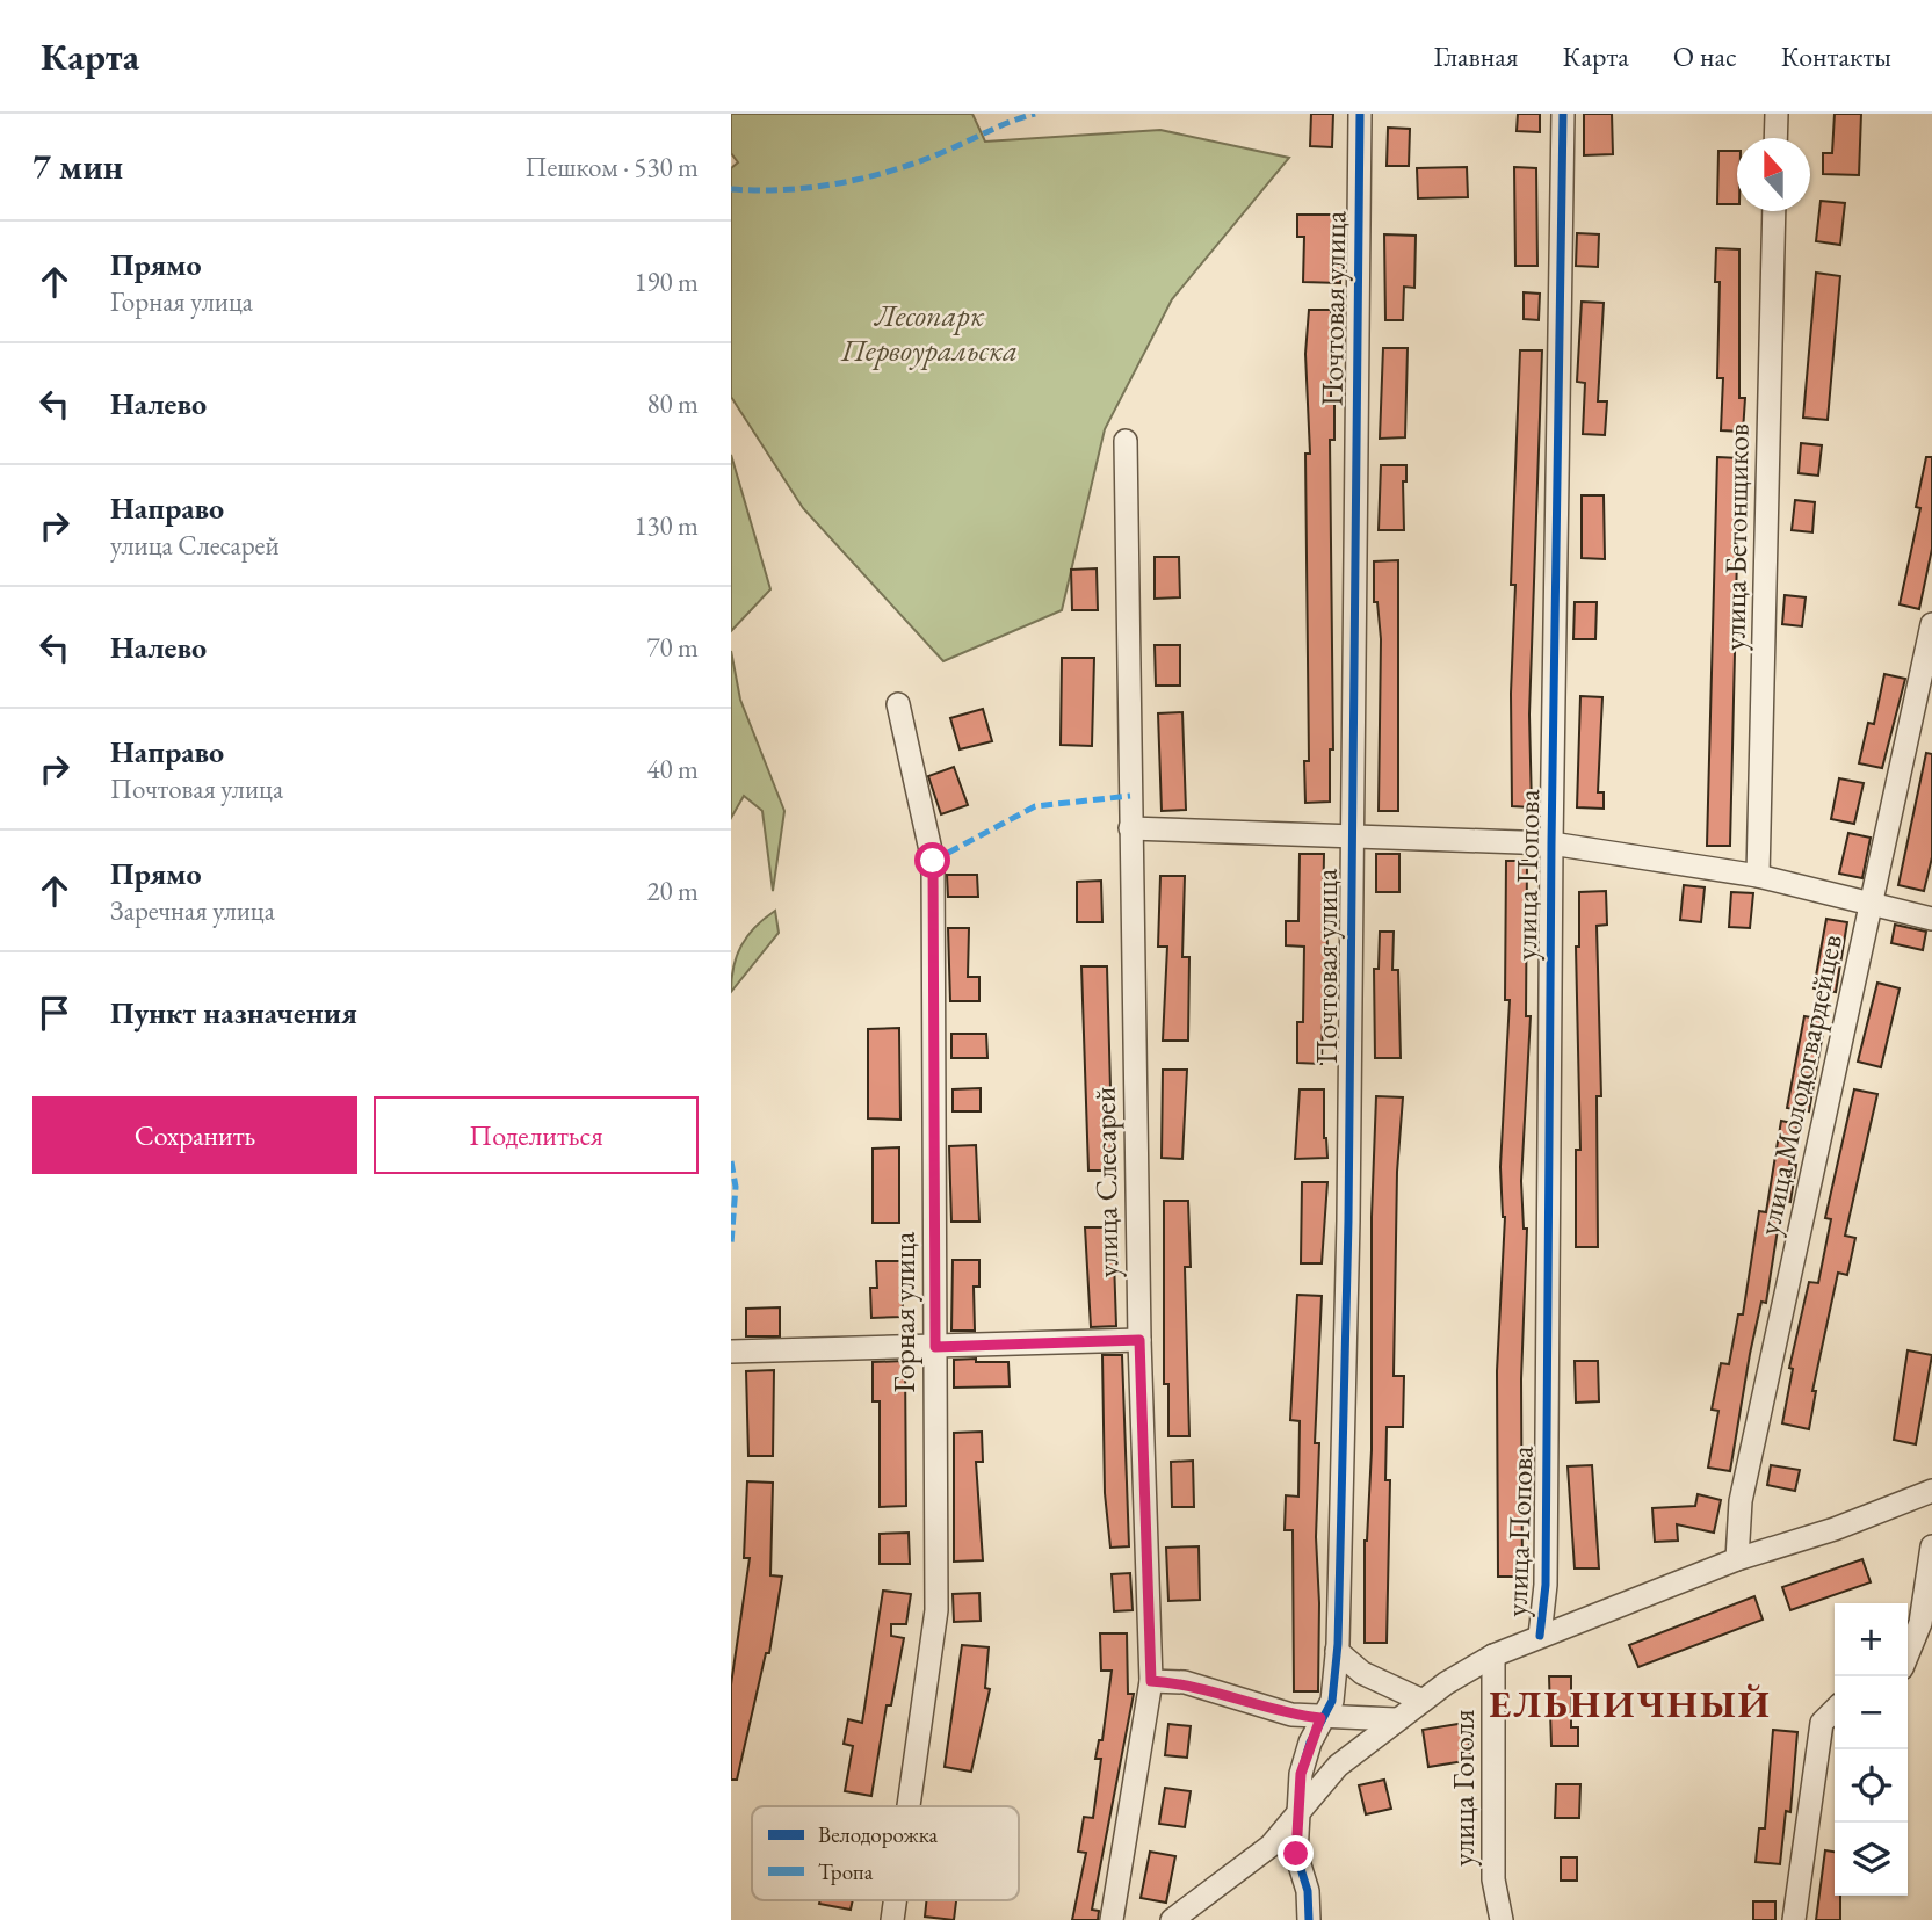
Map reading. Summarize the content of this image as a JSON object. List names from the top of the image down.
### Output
{
  "streets": {
    "street": [
      "Почтовая улица",
      "улица Бетонщиков",
      "улица Попова",
      "улица Молодогвардейцев",
      "улица Слесарей",
      "Горная улица",
      "улица Гоголя"
    ]
  },
  "districts": ["ЕЛЬНИЧНЫЙ"],
  "parks": ["Лесопарк Первоуральска"],
  "legend": ["Велодорожка", "Тропа"],
  "north": "top",
  "page": {
    "header": "Карта",
    "nav": [
      "Главная",
      "Карта",
      "О нас",
      "Контакты"
    ],
    "heading": ["7 мин", "Пешком · 530 m"],
    "list": [
      ["Прямо", "Горная улица", "190 m"],
      ["Налево", "80 m"],
      ["Направо", "улица Слесарей", "130 m"],
      ["Налево", "70 m"],
      ["Направо", "Почтовая улица", "40 m"],
      ["Прямо", "Заречная улица", "20 m"],
      "Пункт назначения"
    ],
    "buttons": ["Сохранить", "Поделиться"],
    "map_buttons": ["+", "−"]
  }
}
